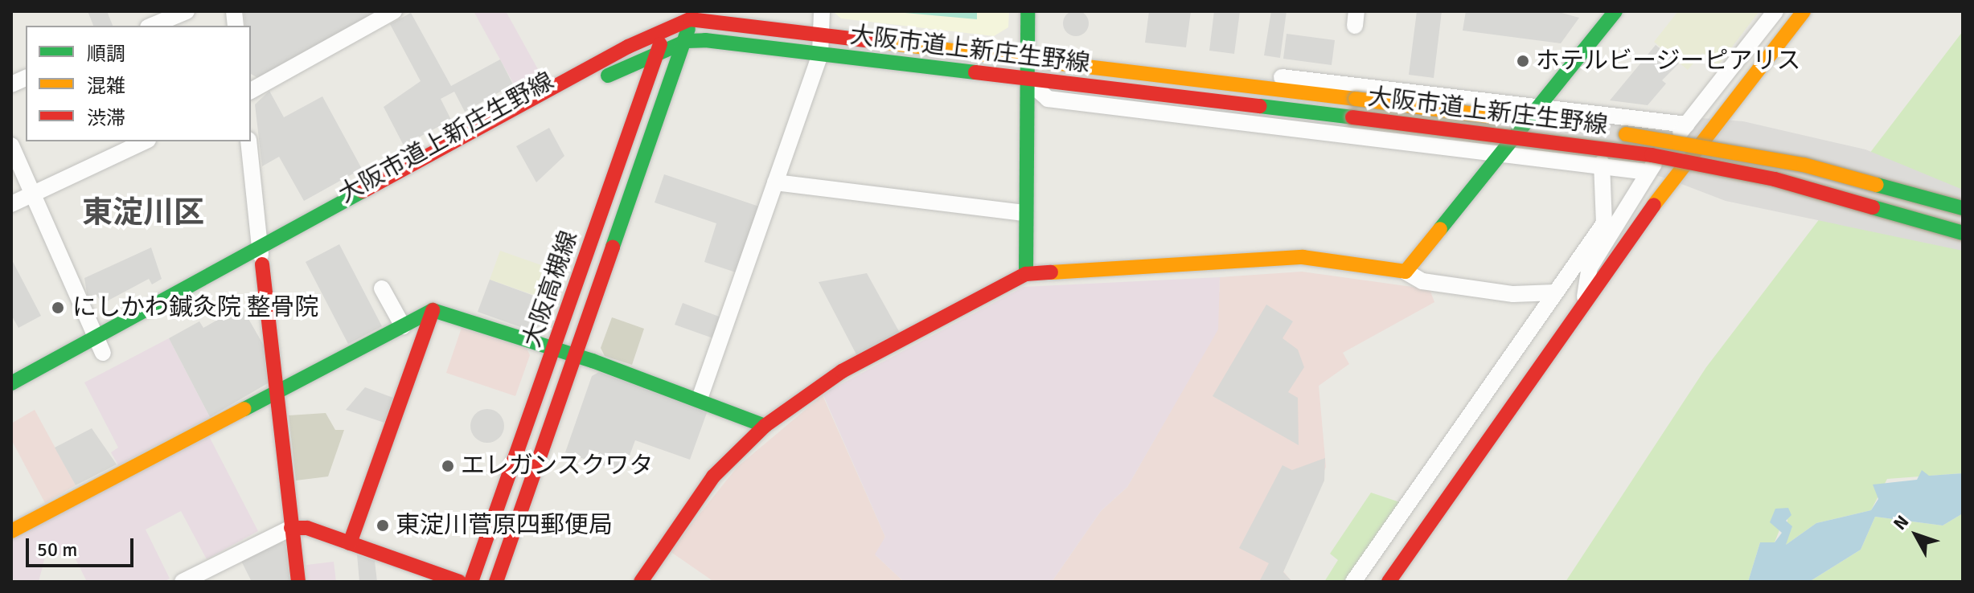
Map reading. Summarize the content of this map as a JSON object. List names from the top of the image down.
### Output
{
  "streets": {
    "main road": ["大阪市道上新庄生野線", "大阪高槻線"]
  },
  "crossings": [
    ["大阪市道上新庄生野線", "大阪高槻線"]
  ],
  "districts": ["東淀川区"],
  "places": [
    "ホテルビージーピアリス",
    "にしかわ鍼灸院 整骨院",
    "エレガンスクワタ",
    "東淀川菅原四郵便局"
  ],
  "legend": ["順調", "混雑", "渋滞"],
  "scale_bar": "50 m",
  "north": "top left"
}
